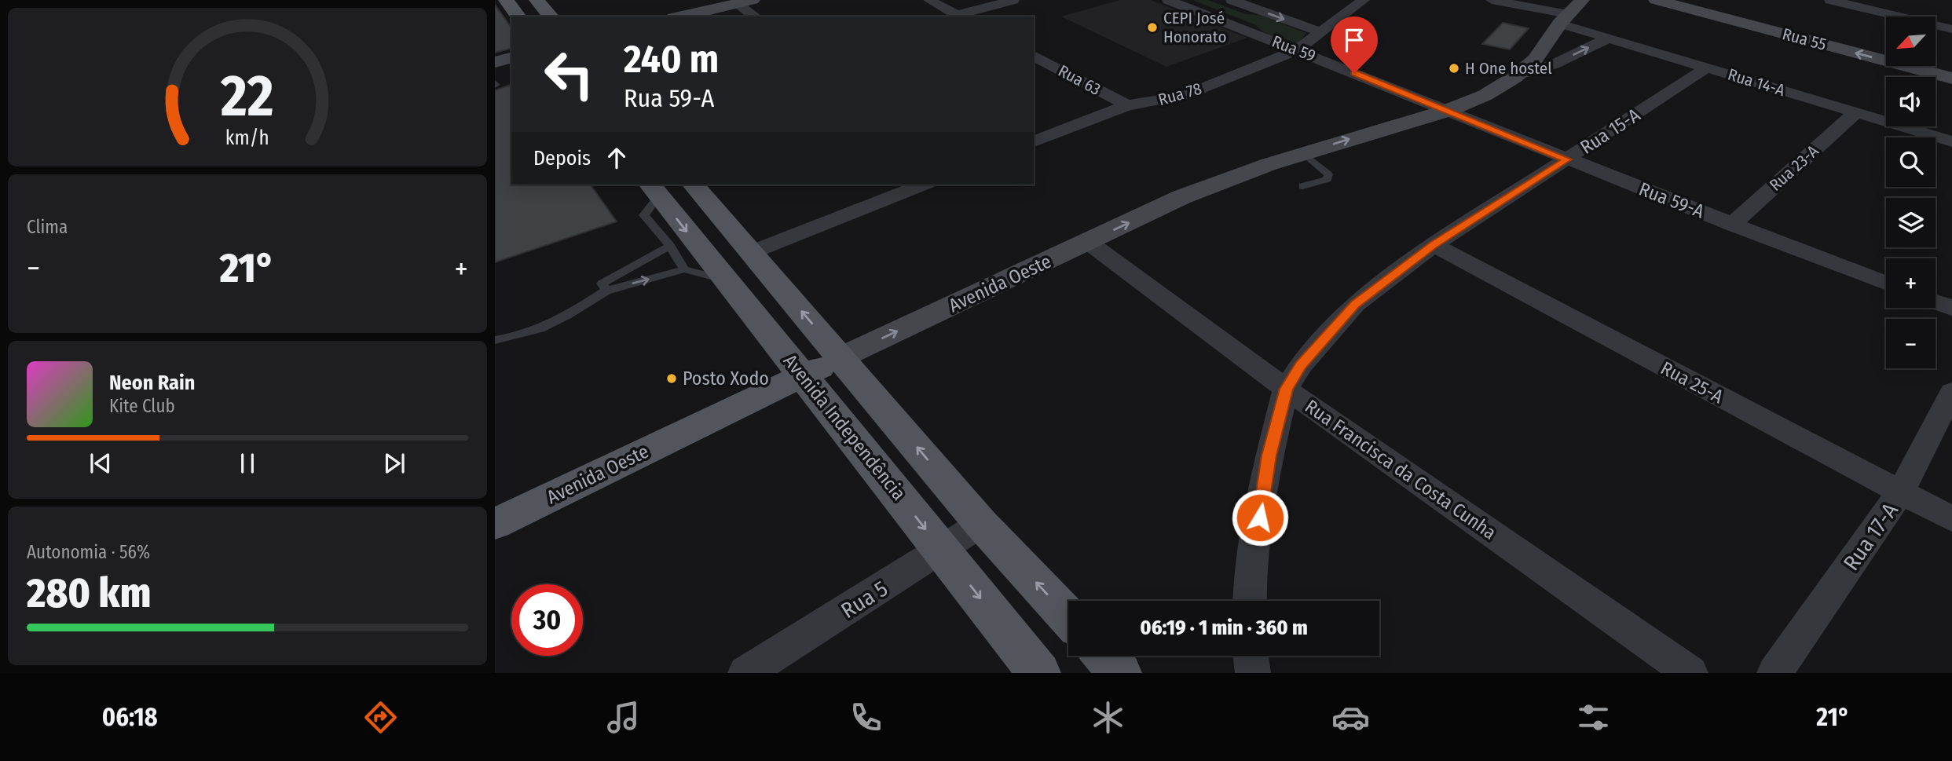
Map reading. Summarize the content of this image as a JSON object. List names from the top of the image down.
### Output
{
  "streets": {
    "main road": ["Avenida Oeste", "Avenida Independência"],
    "street": [
      "Rua 55",
      "Rua 59",
      "Rua 63",
      "Rua 14-A",
      "Rua 78",
      "Rua 15-A",
      "Rua 23-A",
      "Rua 59-A",
      "Rua 25-A",
      "Rua Francisca da Costa Cunha",
      "Rua 17-A",
      "Rua 5"
    ]
  },
  "crossings": [
    ["Rua 59", "Rua 78"],
    ["Rua 59", "Rua 59-A"],
    ["Rua 59", "Avenida Oeste"],
    ["Rua 63", "Rua 78"],
    ["Rua 14-A", "Rua 15-A"],
    ["Rua 14-A", "Rua 23-A"],
    ["Rua 14-A", "Avenida Oeste"],
    ["Rua 15-A", "Rua 59-A"],
    ["Rua 15-A", "Rua 25-A"],
    ["Rua 15-A", "Rua Francisca da Costa Cunha"],
    ["Rua 23-A", "Rua 59-A"],
    ["Rua 59-A", "Avenida Oeste"],
    ["Avenida Oeste", "Avenida Independência"],
    ["Avenida Oeste", "Rua Francisca da Costa Cunha"],
    ["Rua 25-A", "Rua 17-A"],
    ["Avenida Independência", "Rua 5"]
  ],
  "one_way": ["Rua 55", "Avenida Oeste"],
  "places": ["CEPI José Honorato", "H One hostel", "Posto Xodo"],
  "north": "bottom left",
  "page": {
    "map_buttons": ["+", "−"],
    "turn": ["240 m", "Rua 59-A"],
    "then": "Depois",
    "tile": [
      "Clima",
      ["Autonomia · 56%", "280 km"]
    ],
    "heat": ["−", "21°", "+"],
    "song": ["Neon Rain", "Kite Club"],
    "limit": "30",
    "trip": "06:19 · 1 min · 360 m",
    "tabs": ["06:18", "21°"],
    "gauge": ["22", "km/h"]
  }
}
